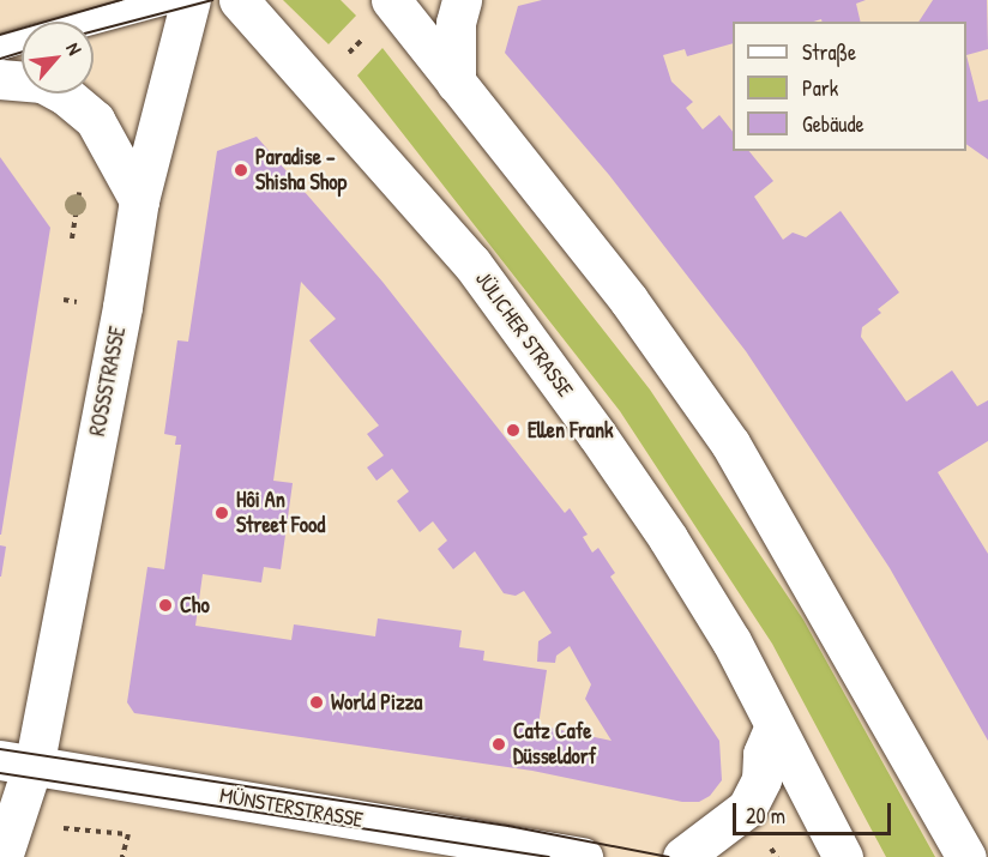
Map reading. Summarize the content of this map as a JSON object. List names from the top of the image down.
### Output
{
  "streets": {
    "main road": ["JÜLICHER STRASSE", "ROSSSTRASSE", "MÜNSTERSTRASSE"]
  },
  "crossings": [
    ["ROSSSTRASSE", "MÜNSTERSTRASSE"]
  ],
  "places": [
    "Paradise – Shisha Shop",
    "Ellen Frank",
    "Hôi An Street Food",
    "Cho",
    "World Pizza",
    "Catz Cafe Düsseldorf"
  ],
  "legend": ["Straße", "Park", "Gebäude"],
  "scale_bar": "20 m",
  "north": "top right"
}
